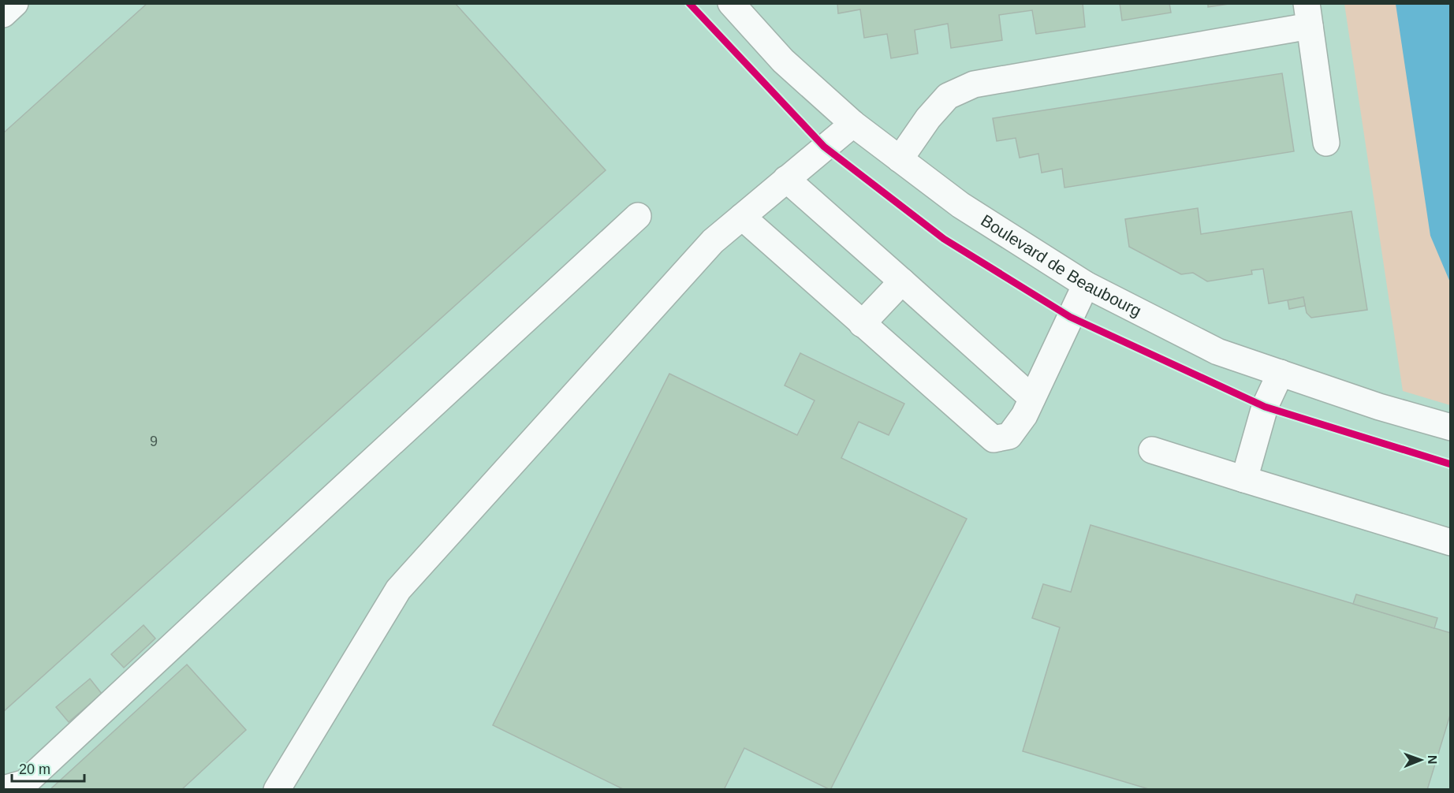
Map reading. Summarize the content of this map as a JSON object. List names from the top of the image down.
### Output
{
  "streets": {
    "main road": ["Boulevard de Beaubourg"]
  },
  "house_numbers": ["9"],
  "scale_bar": "20 m",
  "north": "right"
}
